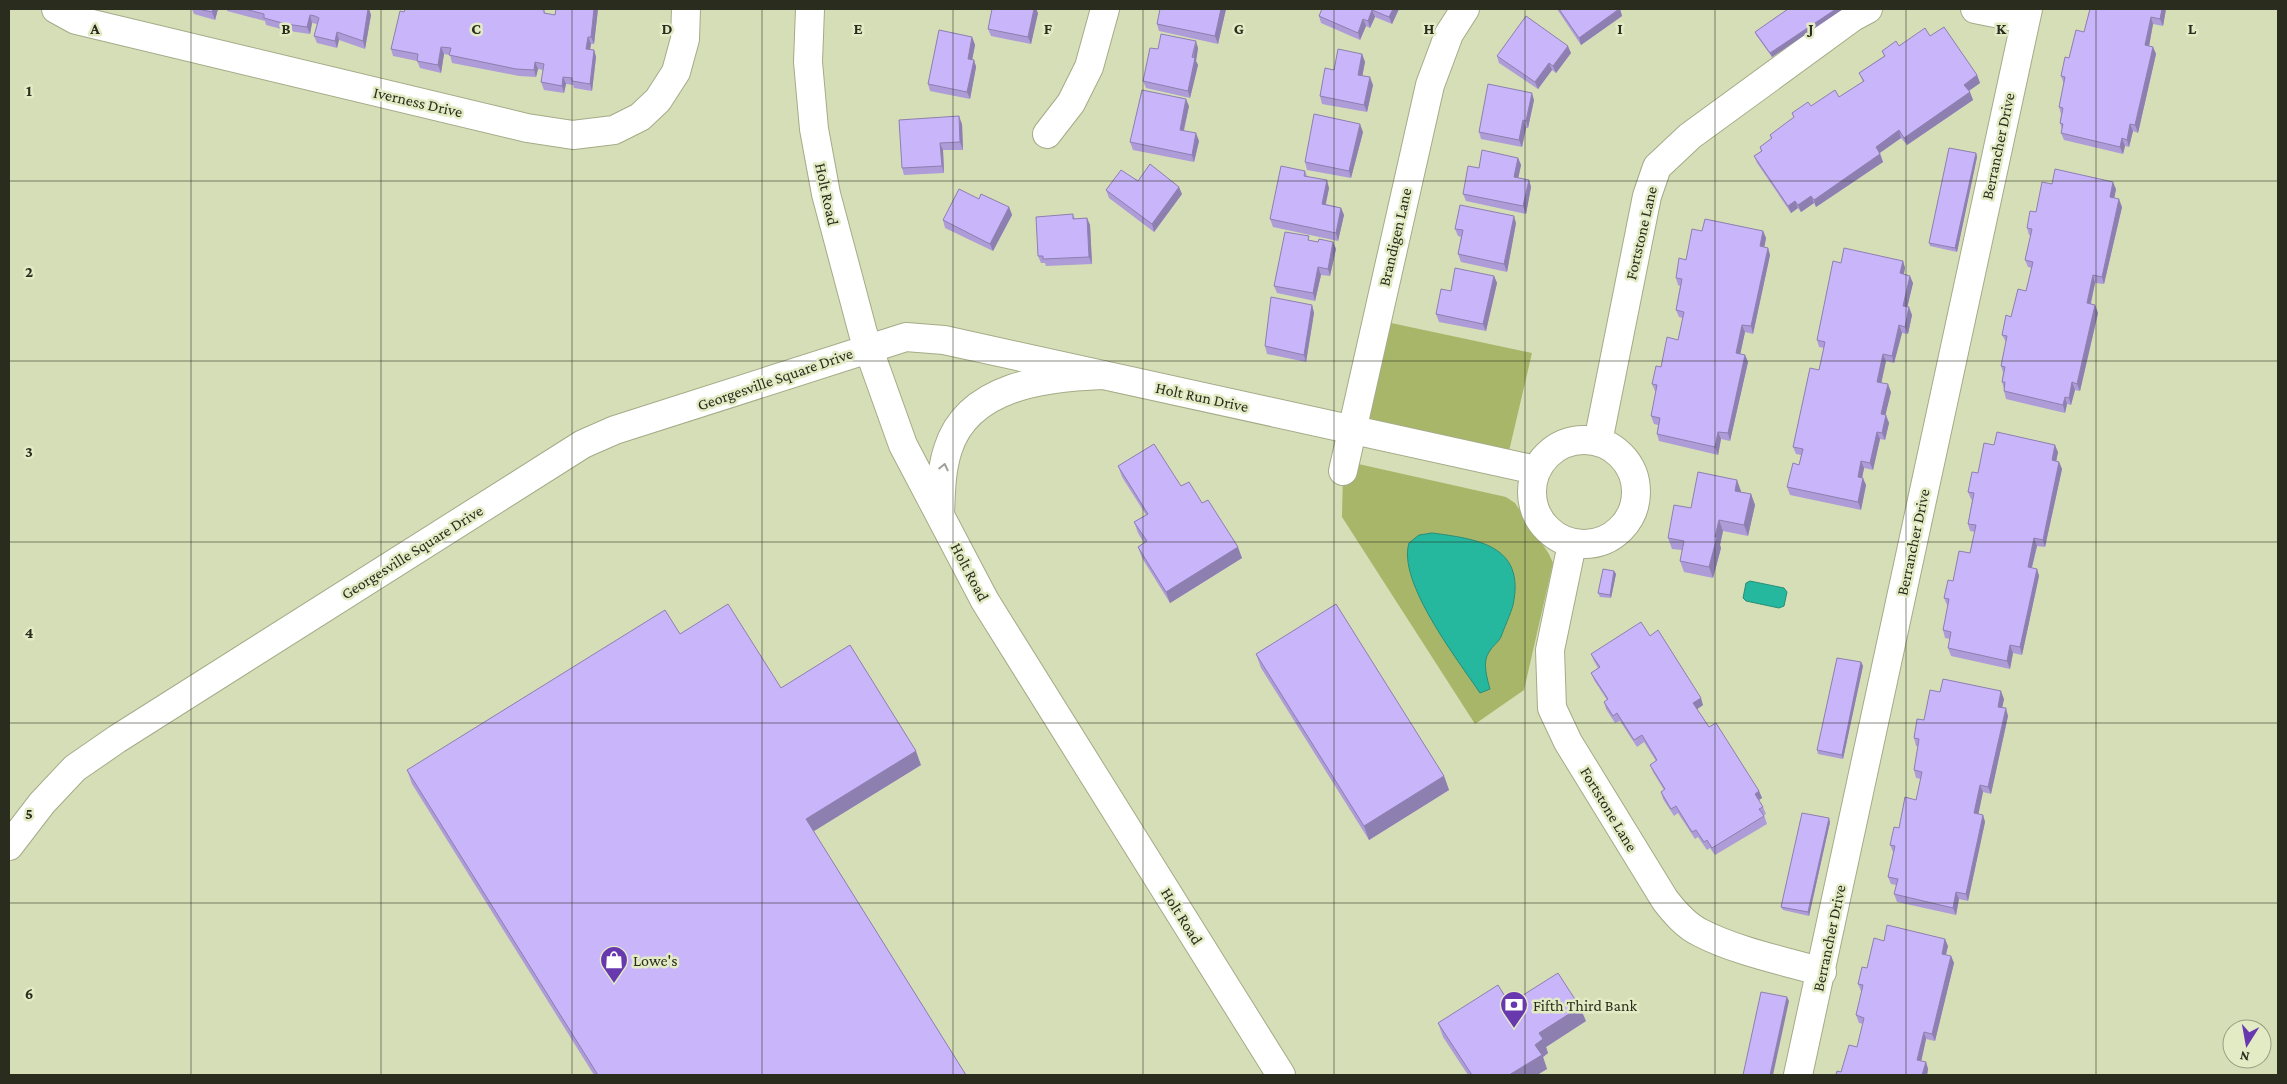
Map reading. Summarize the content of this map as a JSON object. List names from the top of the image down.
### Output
{
  "streets": {
    "street": [
      "Iverness Drive",
      "Berrancher Drive",
      "Holt Road",
      "Fortstone Lane",
      "Brandigen Lane",
      "Georgesville Square Drive",
      "Holt Run Drive"
    ]
  },
  "crossings": [
    ["Berrancher Drive", "Fortstone Lane"],
    ["Holt Road", "Georgesville Square Drive"],
    ["Holt Road", "Holt Run Drive"],
    ["Fortstone Lane", "Holt Run Drive"],
    ["Brandigen Lane", "Holt Run Drive"],
    ["Georgesville Square Drive", "Holt Run Drive"]
  ],
  "places": {
    "shop": ["Lowe's"],
    "bank": ["Fifth Third Bank"]
  },
  "north": "bottom",
  "grid": {
    "columns": [
      "A",
      "B",
      "C",
      "D",
      "E",
      "F",
      "G",
      "H",
      "I",
      "J",
      "K",
      "L"
    ],
    "rows": [
      "1",
      "2",
      "3",
      "4",
      "5",
      "6"
    ]
  }
}
